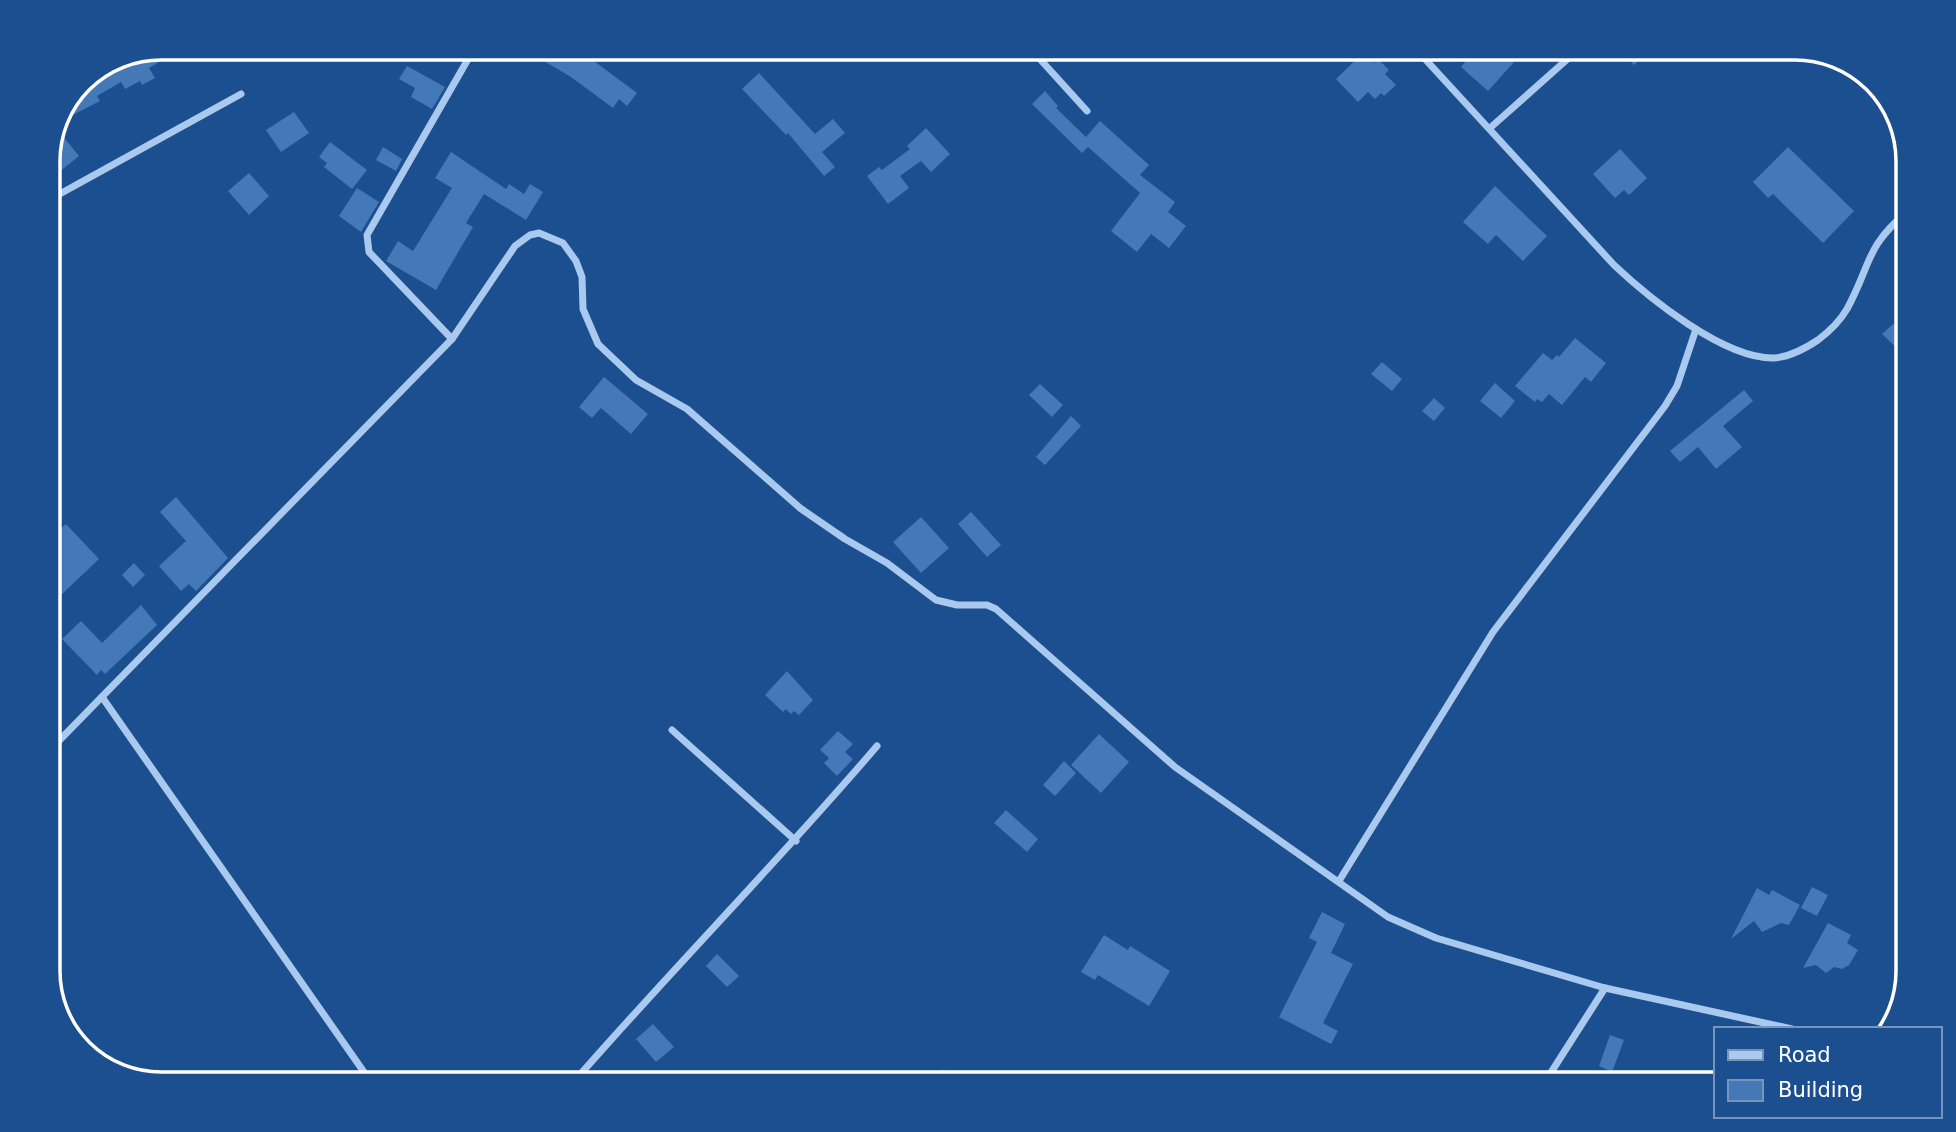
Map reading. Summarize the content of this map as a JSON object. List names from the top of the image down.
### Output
{
  "legend": ["Road", "Building"]
}
